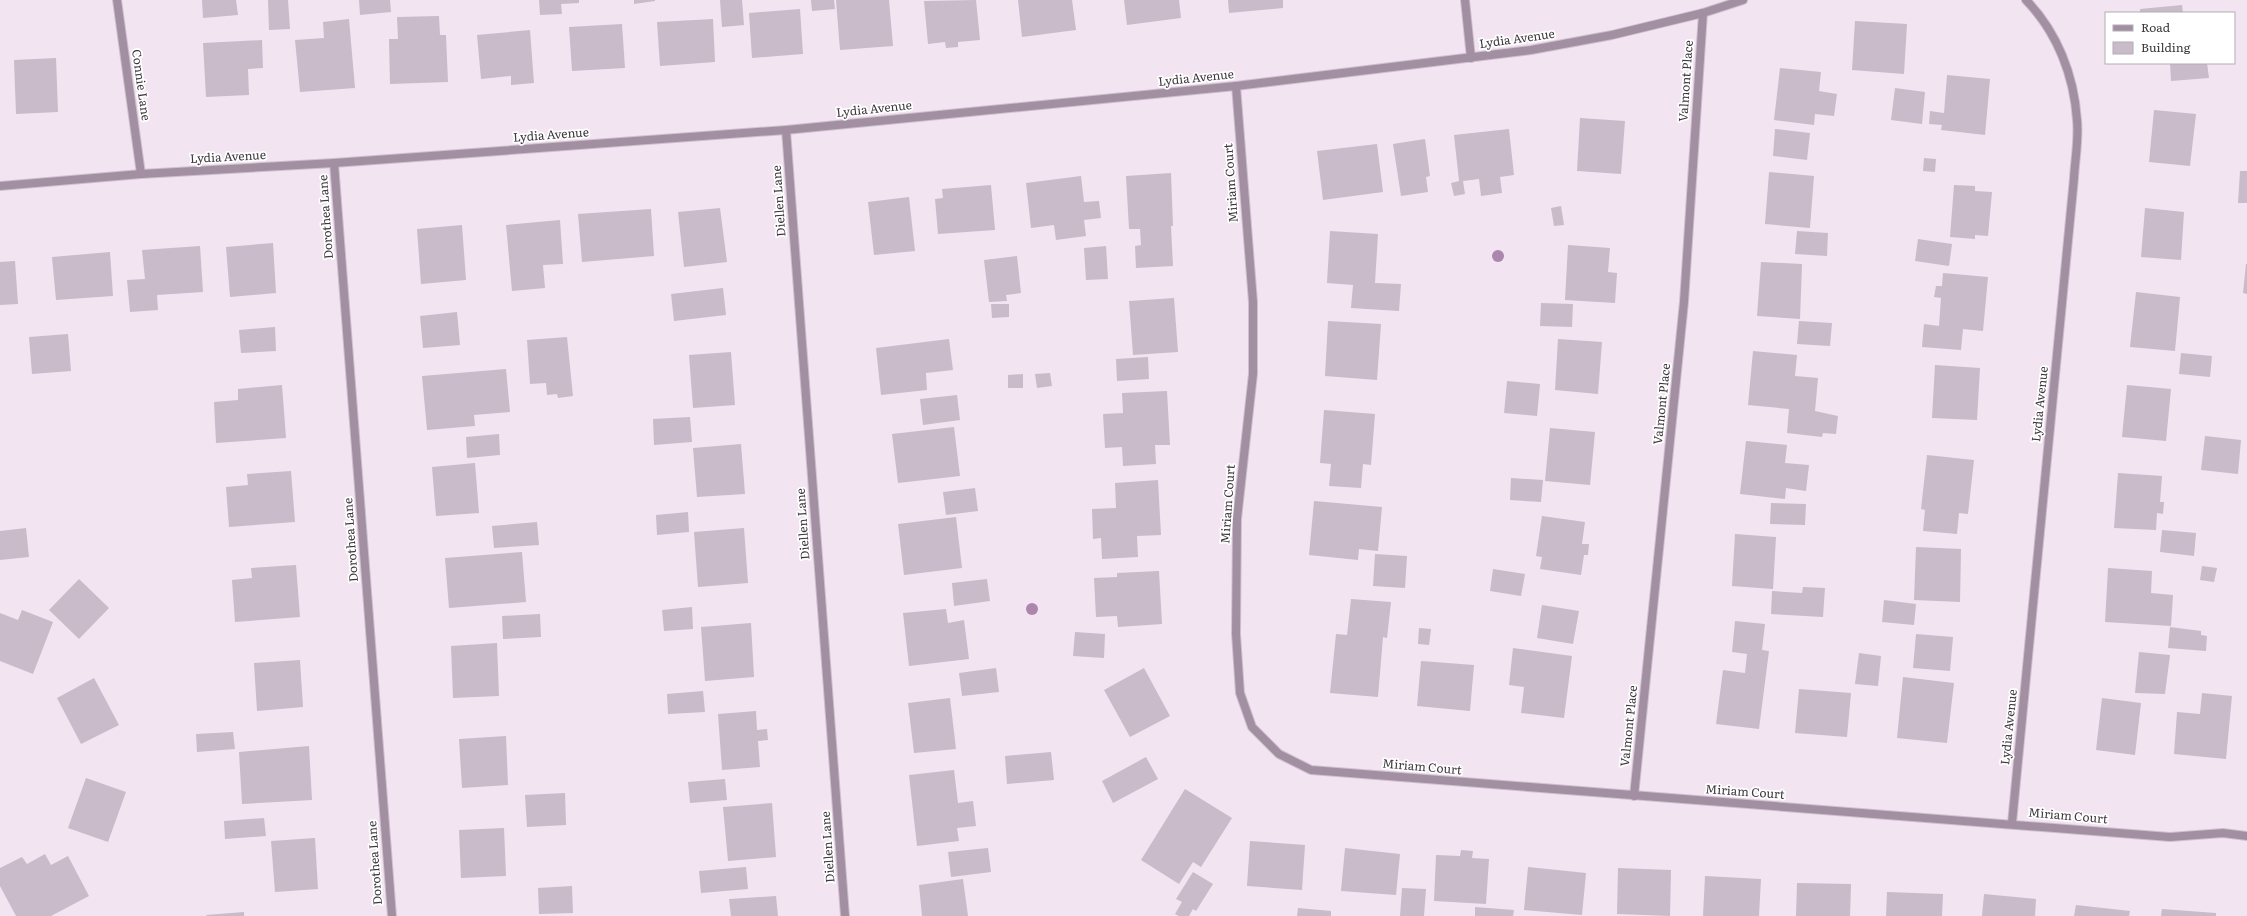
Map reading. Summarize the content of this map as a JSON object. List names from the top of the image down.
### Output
{
  "streets": {
    "street": [
      "Lydia Avenue",
      "Valmont Place",
      "Connie Lane",
      "Miriam Court",
      "Diellen Lane",
      "Dorothea Lane"
    ]
  },
  "crossings": [
    ["Lydia Avenue", "Valmont Place"],
    ["Lydia Avenue", "Connie Lane"],
    ["Lydia Avenue", "Miriam Court"],
    ["Lydia Avenue", "Diellen Lane"],
    ["Lydia Avenue", "Dorothea Lane"],
    ["Valmont Place", "Miriam Court"]
  ],
  "legend": ["Road", "Building"]
}
